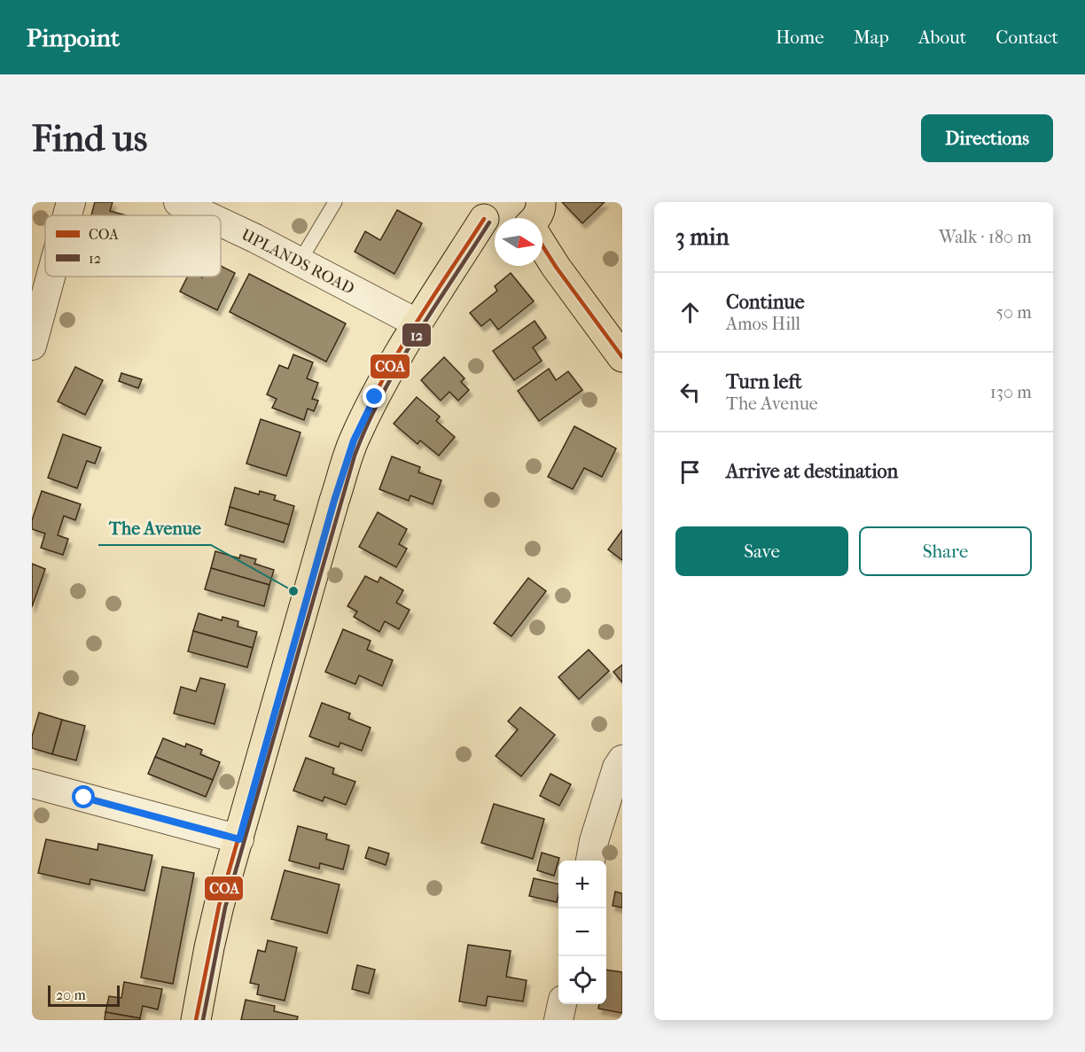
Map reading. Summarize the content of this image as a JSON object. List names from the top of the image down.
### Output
{
  "streets": {
    "street": ["UPLANDS ROAD"]
  },
  "places": ["The Avenue"],
  "lines": ["transit line COA", "transit line 12"],
  "legend": ["COA", "12"],
  "scale_bar": "20 m",
  "north": "right",
  "page": {
    "header": "Pinpoint",
    "nav": [
      "Home",
      "Map",
      "About",
      "Contact"
    ],
    "buttons": [
      "Directions",
      ["Save", "Share"]
    ],
    "title": "Find us",
    "heading": ["3 min", "Walk · 180 m"],
    "list": [
      ["Continue", "Amos Hill", "50 m"],
      ["Turn left", "The Avenue", "130 m"],
      "Arrive at destination"
    ],
    "map_buttons": ["+", "−"],
    "scale": "20 m"
  }
}
